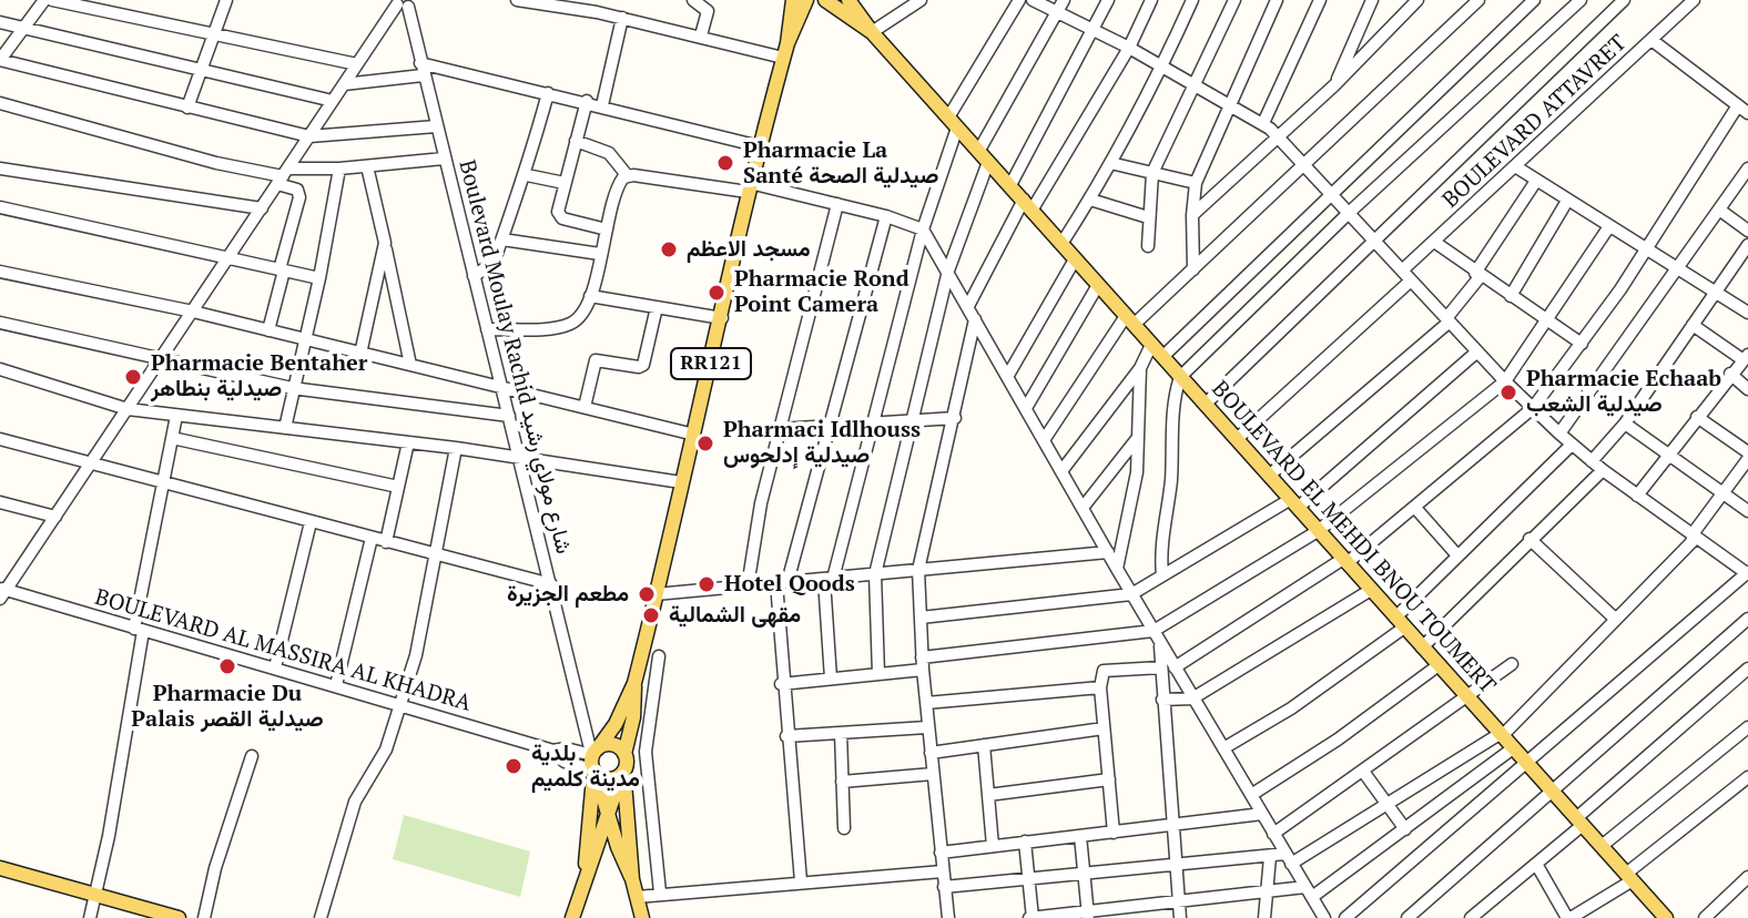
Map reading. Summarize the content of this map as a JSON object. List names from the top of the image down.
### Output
{
  "streets": {
    "main road": ["RR121", "BOULEVARD EL MEHDI BNOU TOUMERT"],
    "street": ["BOULEVARD ATTAVRET", "Boulevard Moulay Rachid شارع مولاي رشيد", "BOULEVARD AL MASSIRA AL KHADRA"]
  },
  "crossings": [
    ["Boulevard Moulay Rachid شارع مولاي رشيد", "RR121"],
    ["Boulevard Moulay Rachid شارع مولاي رشيد", "BOULEVARD AL MASSIRA AL KHADRA"],
    ["RR121", "BOULEVARD AL MASSIRA AL KHADRA"]
  ],
  "places": [
    "Pharmacie La Santé صيدلية الصحة",
    "مسجد الاعظم",
    "Pharmacie Rond Point Camera",
    "Pharmacie Bentaher صيدلية بنطاهر",
    "Pharmacie Echaab صيدلية الشعب",
    "Pharmaci Idlhouss صيدلية إدلحوس",
    "Hotel Qoods",
    "مطعم الجزيرة",
    "مقهى الشمالية",
    "Pharmacie Du Palais صيدلية القصر",
    "بلدية مدينة كلميم"
  ]
}
